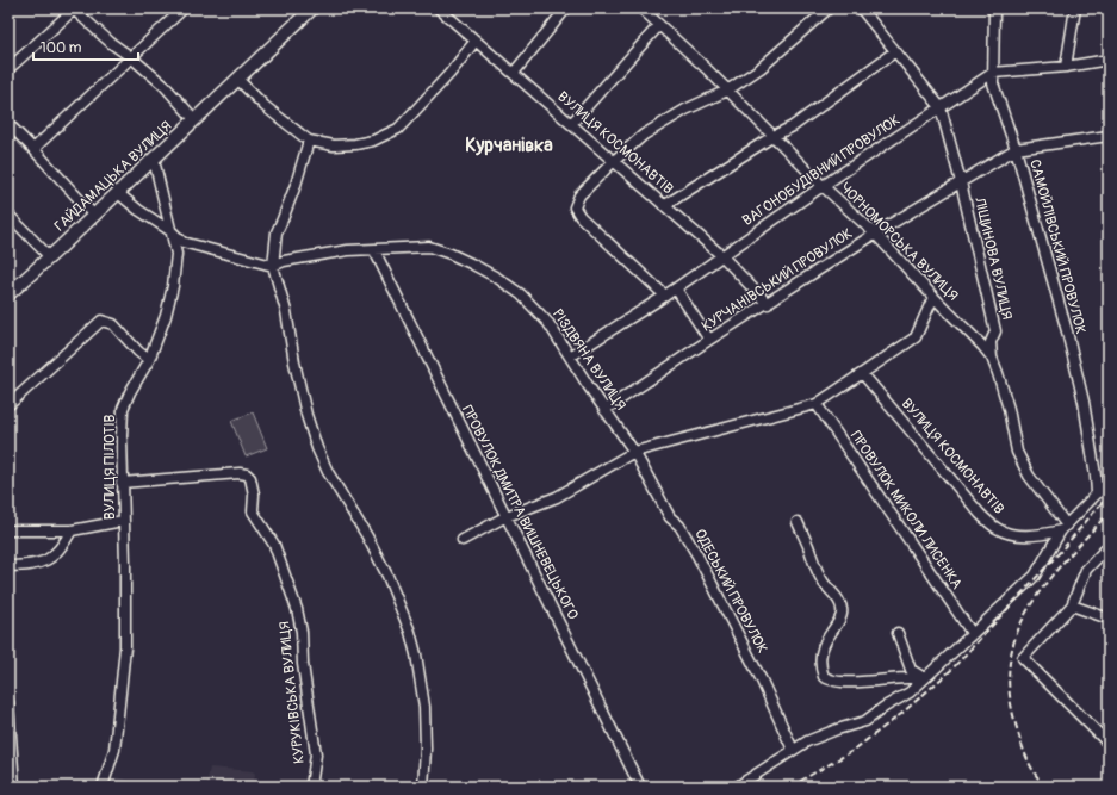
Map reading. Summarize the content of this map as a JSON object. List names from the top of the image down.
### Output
{
  "streets": {
    "main road": ["ГАЙДАМАЦЬКА ВУЛИЦЯ"],
    "street": [
      "ВУЛИЦЯ КОСМОНАВТІВ",
      "ВАГОНОБУДІВНИЙ ПРОВУЛОК",
      "ЧОРНОМОРСЬКА ВУЛИЦЯ",
      "САМОЙЛІВСЬКИЙ ПРОВУЛОК",
      "ЛІЩИНОВА ВУЛИЦЯ",
      "КУРЧАНІВСЬКИЙ ПРОВУЛОК",
      "РІЗДВЯНА ВУЛИЦЯ",
      "ВУЛИЦЯ ПІЛОТІВ",
      "ПРОВУЛОК МИКОЛИ ЛИСЕНКА",
      "ПРОВУЛОК ДМИТРА ВИШНЕВЕЦЬКОГО",
      "ОДЕСЬКИЙ ПРОВУЛОК",
      "КУРУКІВСЬКА ВУЛИЦЯ"
    ]
  },
  "crossings": [
    ["ВУЛИЦЯ КОСМОНАВТІВ", "ВАГОНОБУДІВНИЙ ПРОВУЛОК"],
    ["ВУЛИЦЯ КОСМОНАВТІВ", "ЛІЩИНОВА ВУЛИЦЯ"],
    ["ВУЛИЦЯ КОСМОНАВТІВ", "КУРЧАНІВСЬКИЙ ПРОВУЛОК"],
    ["ВАГОНОБУДІВНИЙ ПРОВУЛОК", "ЧОРНОМОРСЬКА ВУЛИЦЯ"],
    ["ВАГОНОБУДІВНИЙ ПРОВУЛОК", "САМОЙЛІВСЬКИЙ ПРОВУЛОК"],
    ["ВАГОНОБУДІВНИЙ ПРОВУЛОК", "ЛІЩИНОВА ВУЛИЦЯ"],
    ["ВАГОНОБУДІВНИЙ ПРОВУЛОК", "РІЗДВЯНА ВУЛИЦЯ"],
    ["ГАЙДАМАЦЬКА ВУЛИЦЯ", "ВУЛИЦЯ ПІЛОТІВ"],
    ["ЧОРНОМОРСЬКА ВУЛИЦЯ", "ЛІЩИНОВА ВУЛИЦЯ"],
    ["ЧОРНОМОРСЬКА ВУЛИЦЯ", "КУРЧАНІВСЬКИЙ ПРОВУЛОК"],
    ["САМОЙЛІВСЬКИЙ ПРОВУЛОК", "КУРЧАНІВСЬКИЙ ПРОВУЛОК"],
    ["ЛІЩИНОВА ВУЛИЦЯ", "КУРЧАНІВСЬКИЙ ПРОВУЛОК"],
    ["КУРЧАНІВСЬКИЙ ПРОВУЛОК", "РІЗДВЯНА ВУЛИЦЯ"],
    ["РІЗДВЯНА ВУЛИЦЯ", "ПРОВУЛОК ДМИТРА ВИШНЕВЕЦЬКОГО"],
    ["РІЗДВЯНА ВУЛИЦЯ", "ОДЕСЬКИЙ ПРОВУЛОК"],
    ["ВУЛИЦЯ ПІЛОТІВ", "КУРУКІВСЬКА ВУЛИЦЯ"]
  ],
  "districts": ["Курчанівка"],
  "scale_bar": "100 m"
}
